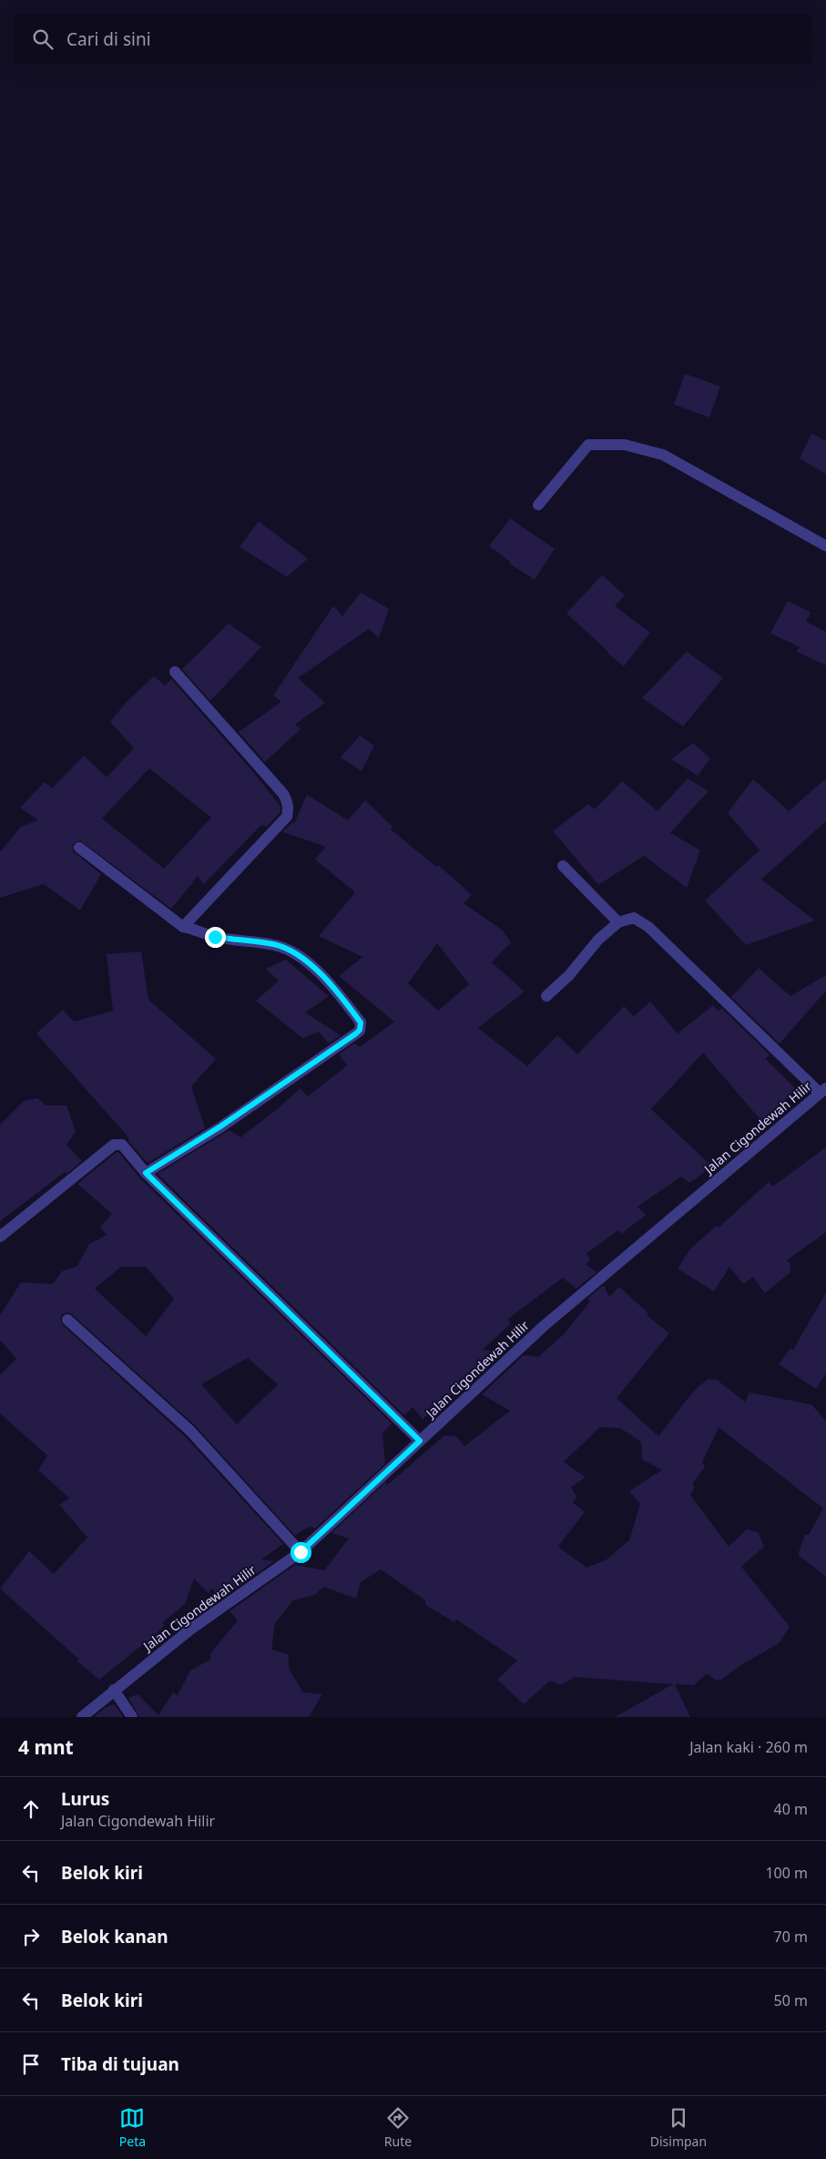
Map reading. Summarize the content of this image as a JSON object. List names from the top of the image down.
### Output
{
  "streets": {
    "street": ["Jalan Cigondewah Hilir"]
  },
  "page": {
    "search": "Cari di sini",
    "heading": ["4 mnt", "Jalan kaki · 260 m"],
    "list": [
      ["Lurus", "Jalan Cigondewah Hilir", "40 m"],
      ["Belok kiri", "100 m"],
      ["Belok kanan", "70 m"],
      ["Belok kiri", "50 m"],
      "Tiba di tujuan"
    ],
    "nav": ["Peta", "Rute", "Disimpan"]
  }
}
